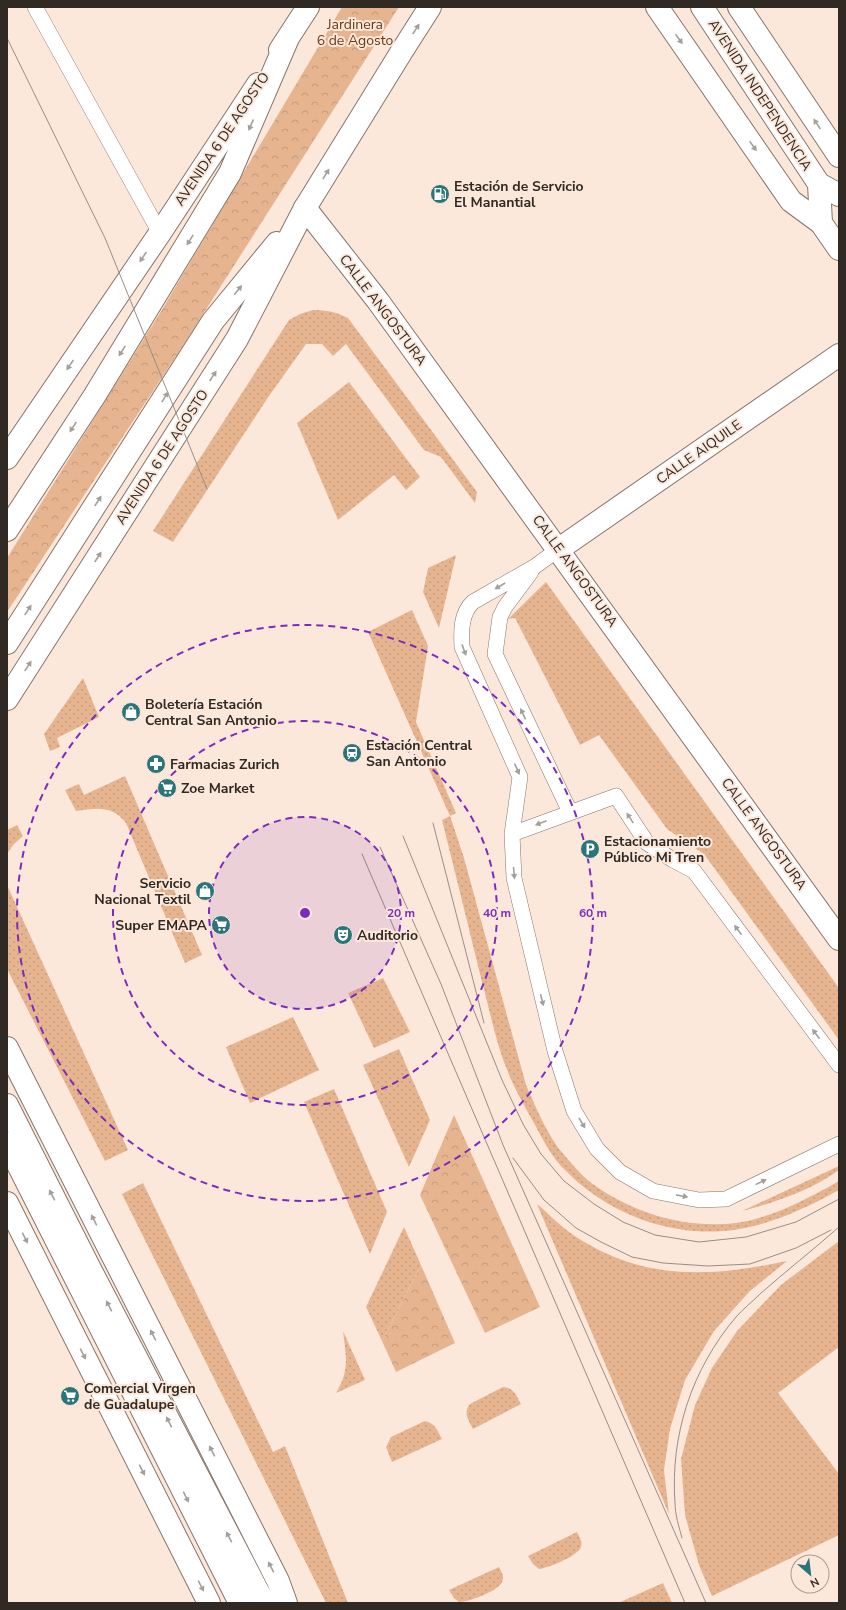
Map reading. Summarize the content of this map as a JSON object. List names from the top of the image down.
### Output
{
  "streets": {
    "main road": [
      "AVENIDA INDEPENDENCIA",
      "AVENIDA 6 DE AGOSTO",
      "CALLE ANGOSTURA",
      "CALLE AIQUILE"
    ]
  },
  "crossings": [
    ["AVENIDA 6 DE AGOSTO", "CALLE ANGOSTURA"],
    ["CALLE ANGOSTURA", "CALLE AIQUILE"]
  ],
  "parks": ["Jardinera 6 de Agosto"],
  "places": {
    "fuel station": ["Estación de Servicio El Manantial"],
    "shop": ["Boletería Estación Central San Antonio", "Servicio Nacional Textil"],
    "station": ["Estación Central San Antonio"],
    "pharmacy": ["Farmacias Zurich"],
    "supermarket": ["Zoe Market", "Super EMAPA", "Comercial Virgen de Guadalupe"],
    "parking": ["Estacionamiento Público Mi Tren"],
    "theatre": ["Auditorio"]
  },
  "north": "bottom right",
  "rings": ["20 m", "40 m", "60 m"]
}
